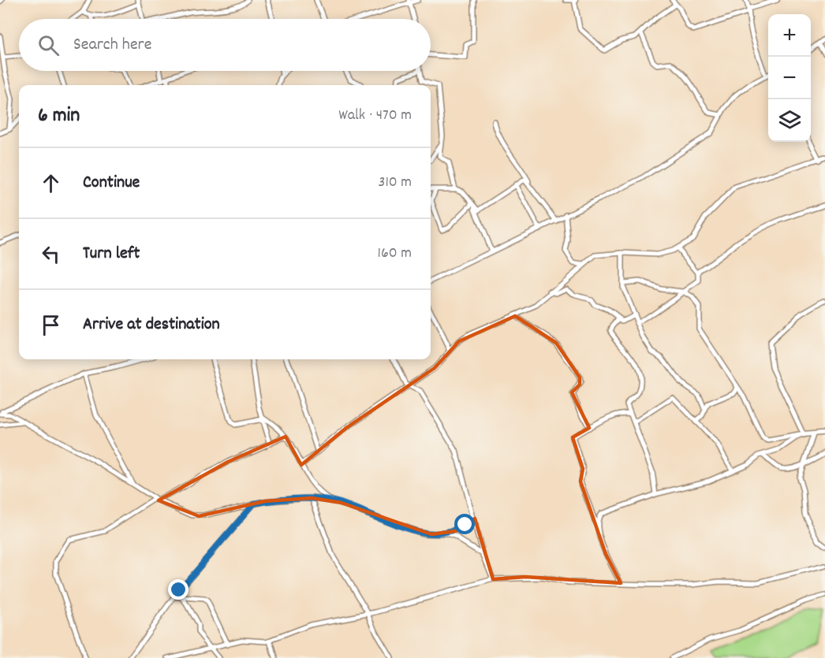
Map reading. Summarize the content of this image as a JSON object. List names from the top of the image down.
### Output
{
  "page": {
    "map_buttons": ["+", "−"],
    "search": "Search here",
    "heading": ["6 min", "Walk · 470 m"],
    "list": [
      ["Continue", "310 m"],
      ["Turn left", "160 m"],
      "Arrive at destination"
    ]
  }
}
